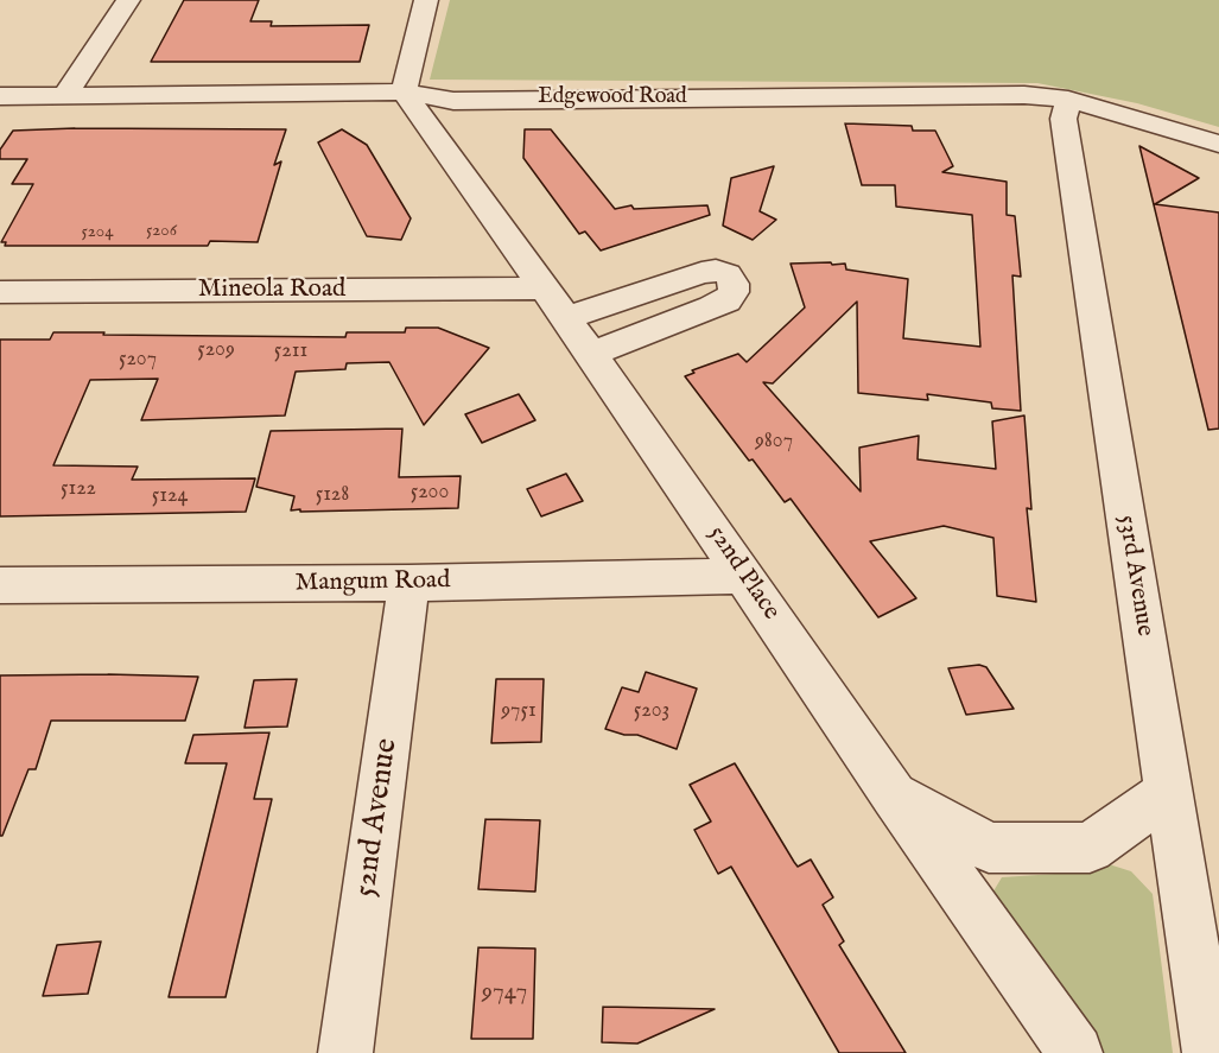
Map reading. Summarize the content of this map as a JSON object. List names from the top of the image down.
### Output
{
  "streets": {
    "street": [
      "Edgewood Road",
      "Mineola Road",
      "52nd Place",
      "53rd Avenue",
      "Mangum Road",
      "52nd Avenue"
    ]
  },
  "crossings": [
    ["Edgewood Road", "52nd Place"],
    ["Edgewood Road", "53rd Avenue"],
    ["Mineola Road", "52nd Place"],
    ["52nd Place", "53rd Avenue"],
    ["52nd Place", "Mangum Road"],
    ["Mangum Road", "52nd Avenue"]
  ],
  "house_numbers": [
    "5206",
    "5204",
    "5209",
    "5211",
    "5207",
    "9807",
    "5122",
    "5200",
    "5128",
    "5124",
    "9751",
    "5203",
    "9747"
  ]
}
